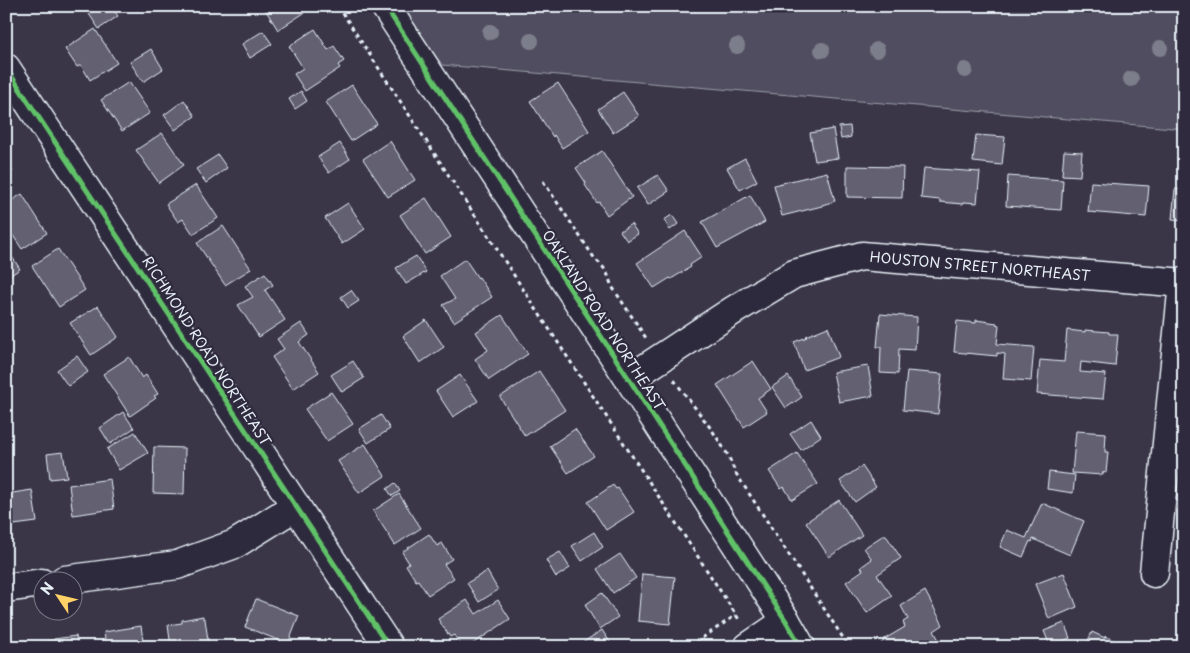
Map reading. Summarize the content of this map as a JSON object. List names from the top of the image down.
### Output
{
  "streets": {
    "street": ["HOUSTON STREET NORTHEAST", "OAKLAND ROAD NORTHEAST", "RICHMOND ROAD NORTHEAST"]
  },
  "crossings": [
    ["HOUSTON STREET NORTHEAST", "OAKLAND ROAD NORTHEAST"]
  ],
  "north": "top left"
}
